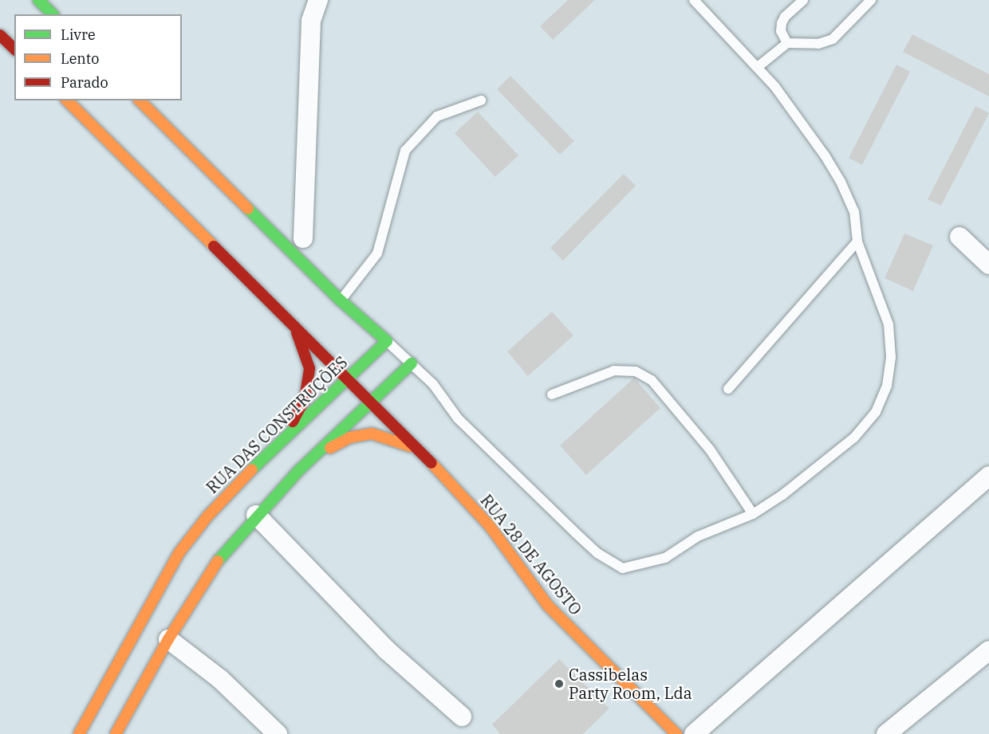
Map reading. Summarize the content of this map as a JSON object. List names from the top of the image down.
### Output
{
  "streets": {
    "main road": ["RUA DAS CONSTRUÇÕES", "RUA 28 DE AGOSTO"]
  },
  "crossings": [
    ["RUA DAS CONSTRUÇÕES", "RUA 28 DE AGOSTO"]
  ],
  "places": ["Cassibelas Party Room, Lda"],
  "legend": ["Livre", "Lento", "Parado"]
}
